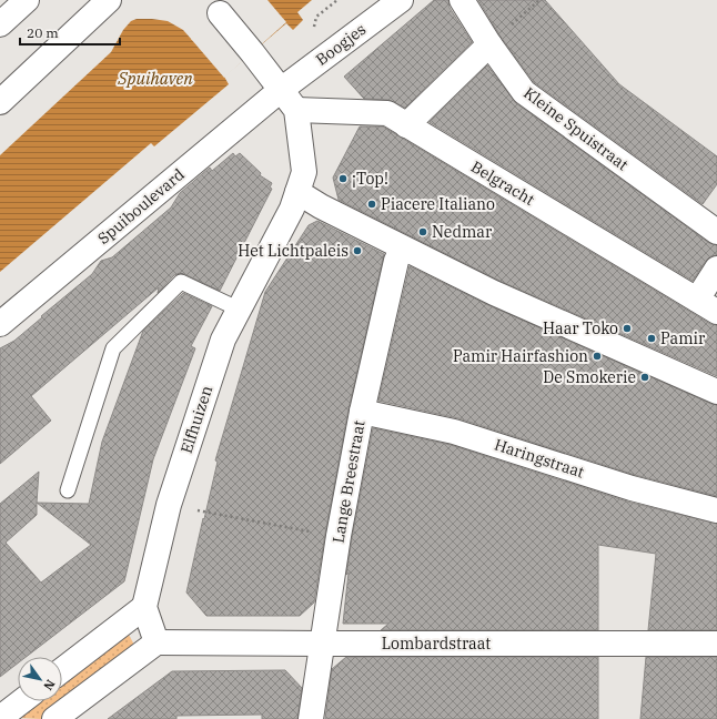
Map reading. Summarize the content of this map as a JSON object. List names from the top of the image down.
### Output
{
  "streets": {
    "street": [
      "Boogjes",
      "Kleine Spuistraat",
      "Belgracht",
      "Spuiboulevard",
      "Elfhuizen",
      "Haringstraat",
      "Lange Breestraat",
      "Lombardstraat"
    ]
  },
  "crossings": [
    ["Boogjes", "Spuiboulevard"],
    ["Belgracht", "Elfhuizen"],
    ["Haringstraat", "Lange Breestraat"],
    ["Lange Breestraat", "Lombardstraat"]
  ],
  "water": ["Spuihaven"],
  "places": [
    "¡Top!",
    "Piacere Italiano",
    "Nedmar",
    "Het Lichtpaleis",
    "Haar Toko",
    "Pamir",
    "Pamir Hairfashion",
    "De Smokerie"
  ],
  "scale_bar": "20 m",
  "north": "bottom right"
}
